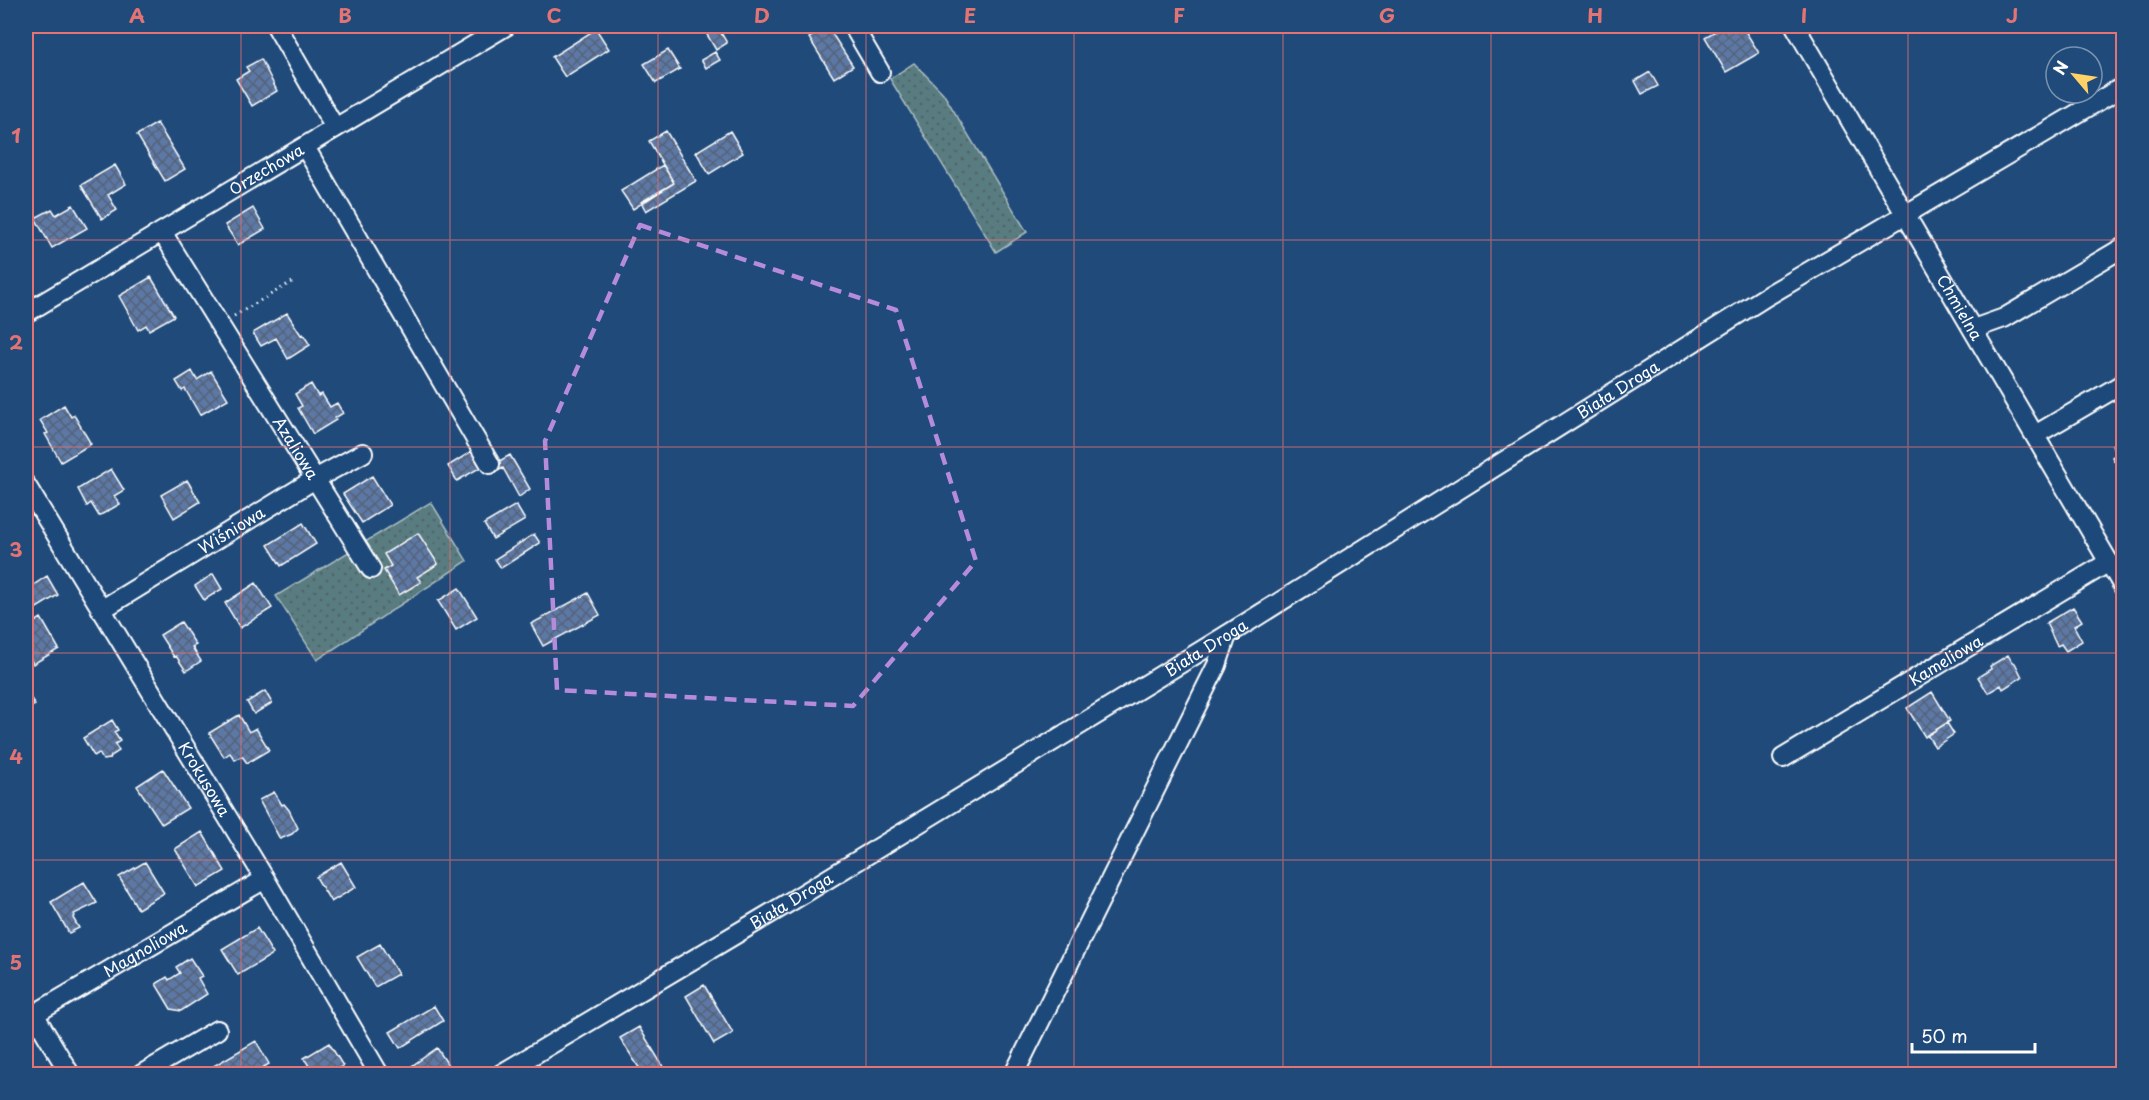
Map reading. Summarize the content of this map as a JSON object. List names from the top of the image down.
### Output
{
  "streets": {
    "street": [
      "Orzechowa",
      "Chmielna",
      "Biała Droga",
      "Azaliowa",
      "Wiśniowa",
      "Kameliowa",
      "Krokusowa",
      "Magnoliowa"
    ]
  },
  "crossings": [
    ["Orzechowa", "Azaliowa"],
    ["Chmielna", "Biała Droga"],
    ["Chmielna", "Kameliowa"],
    ["Azaliowa", "Wiśniowa"],
    ["Wiśniowa", "Krokusowa"],
    ["Krokusowa", "Magnoliowa"]
  ],
  "scale_bar": "50 m",
  "north": "top left",
  "grid": {
    "columns": [
      "A",
      "B",
      "C",
      "D",
      "E",
      "F",
      "G",
      "H",
      "I",
      "J"
    ],
    "rows": [
      "1",
      "2",
      "3",
      "4",
      "5"
    ]
  }
}
